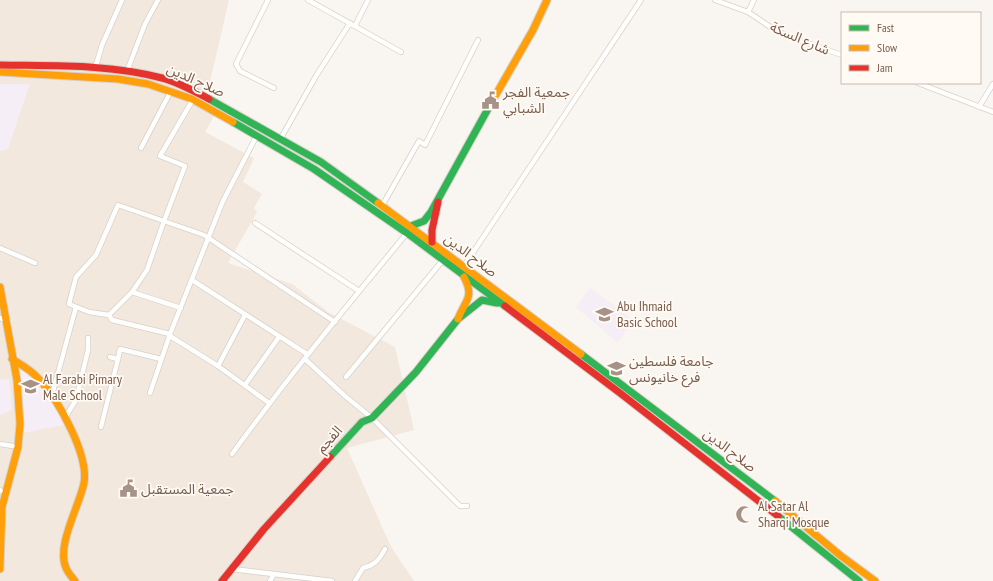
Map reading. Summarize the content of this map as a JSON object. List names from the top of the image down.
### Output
{
  "streets": {
    "main road": ["صلاح الدين", "الفجم"],
    "street": ["شارع السكة"]
  },
  "places": {
    "public building": ["جمعية الفجر الشبابي", "جمعية المستقبل"],
    "school or university": ["Abu Ihmaid Basic School", "جامعة فلسطين فرع خانيونس", "Al Farabi Pimary Male School"],
    "mosque": ["Al Satar Al Sharqi Mosque"]
  },
  "legend": ["Fast", "Slow", "Jam"]
}
